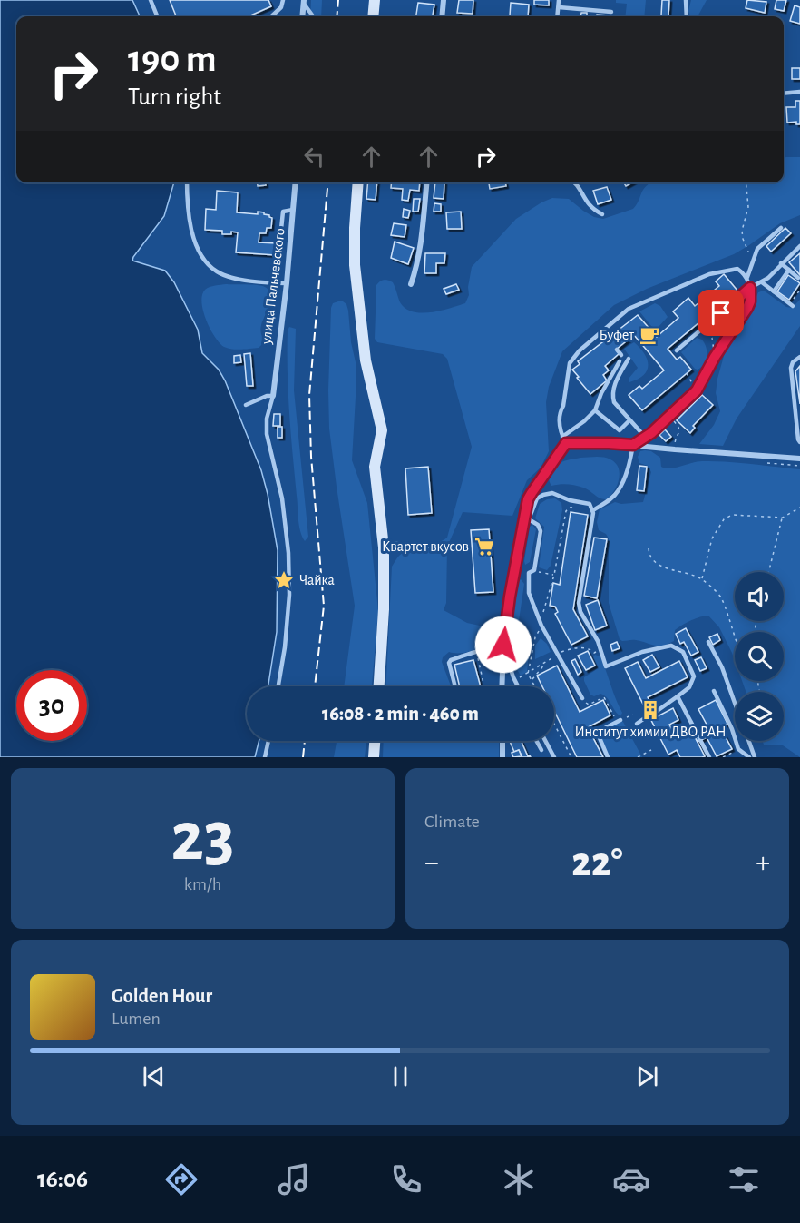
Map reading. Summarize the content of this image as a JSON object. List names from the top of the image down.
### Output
{
  "streets": {
    "street": ["улица Пальчевского"]
  },
  "places": {
    "cafe": ["Буфет"],
    "supermarket": ["Квартет вкусов"],
    "place": ["Чайка"],
    "building": ["Институт химии ДВО РАН"]
  },
  "page": {
    "turn": ["190 m", "Turn right"],
    "limit": "30",
    "trip": "16:08 · 2 min · 460 m",
    "tile": [
      ["23", "km/h"],
      "Climate"
    ],
    "heat": ["−", "22°", "+"],
    "song": ["Golden Hour", "Lumen"],
    "tabs": "16:06"
  }
}
